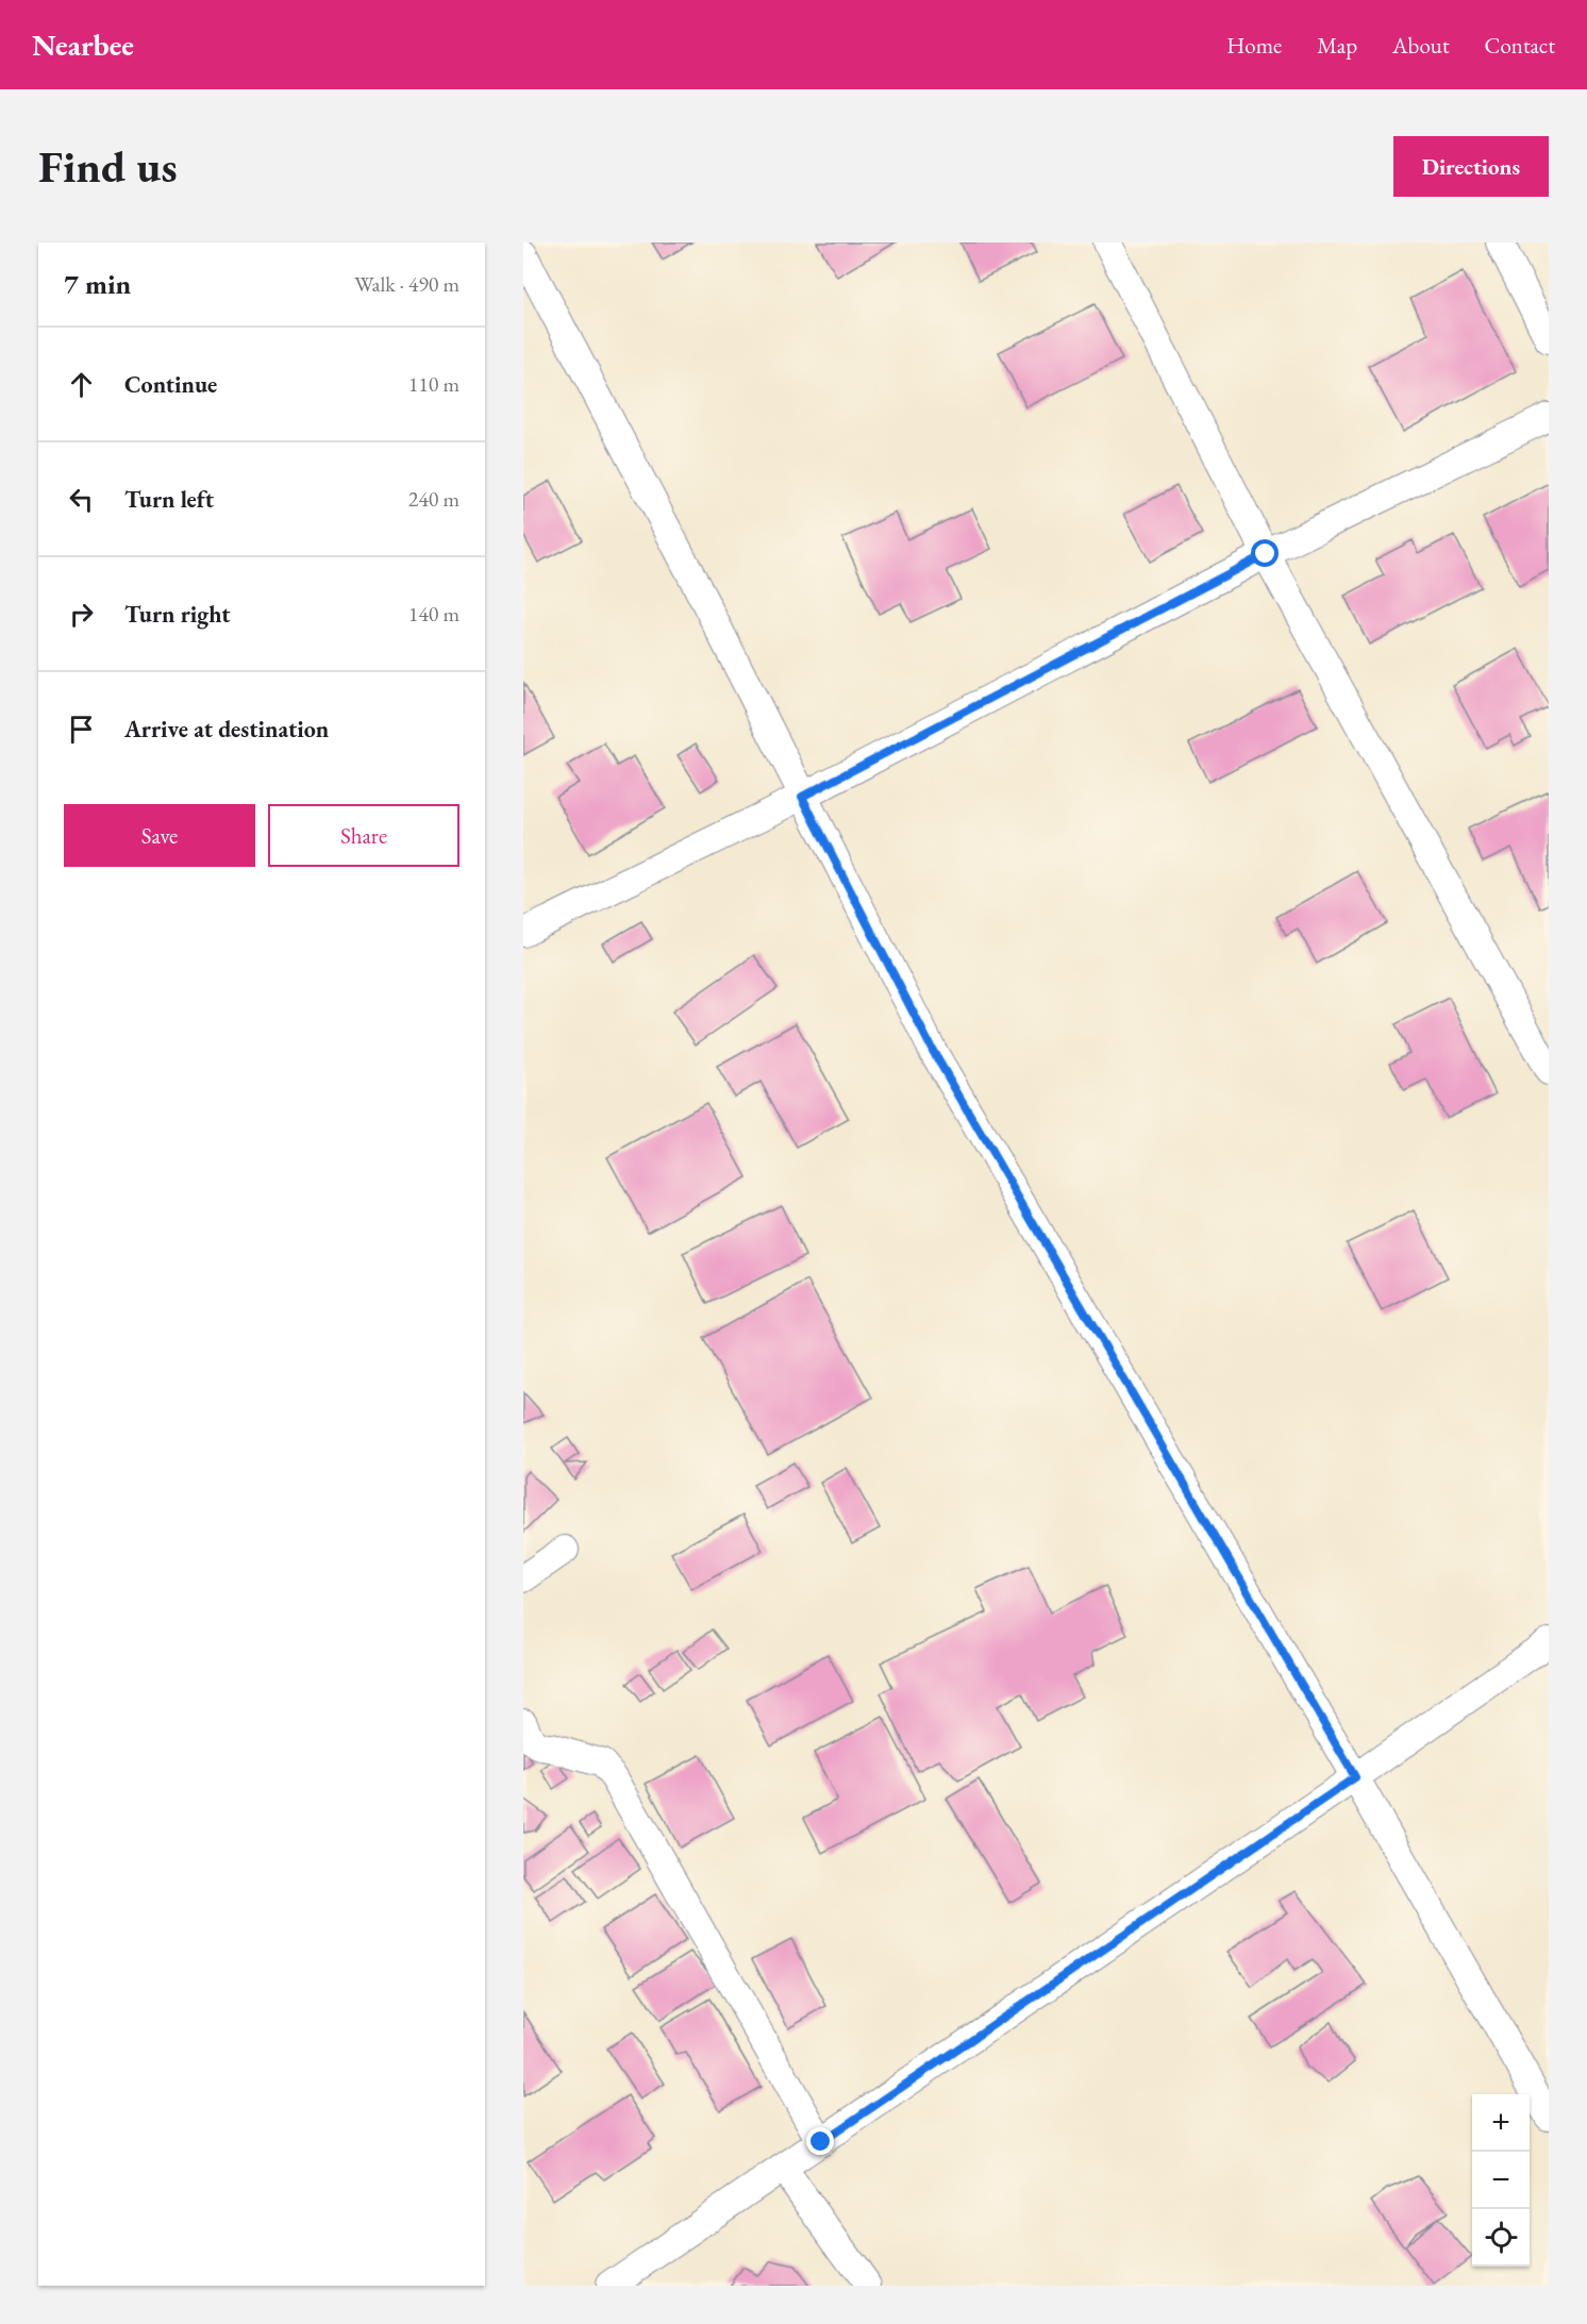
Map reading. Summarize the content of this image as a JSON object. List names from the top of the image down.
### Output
{
  "page": {
    "header": "Nearbee",
    "nav": [
      "Home",
      "Map",
      "About",
      "Contact"
    ],
    "buttons": [
      "Directions",
      ["Save", "Share"]
    ],
    "title": "Find us",
    "heading": ["7 min", "Walk · 490 m"],
    "list": [
      ["Continue", "110 m"],
      ["Turn left", "240 m"],
      ["Turn right", "140 m"],
      "Arrive at destination"
    ],
    "map_buttons": ["+", "−"]
  }
}
